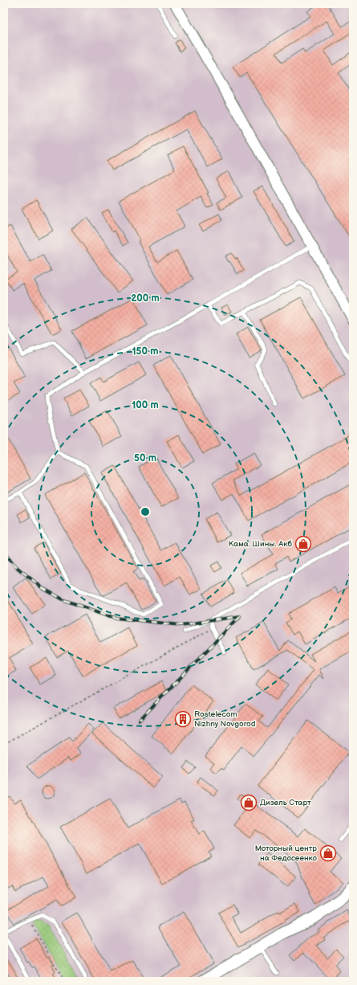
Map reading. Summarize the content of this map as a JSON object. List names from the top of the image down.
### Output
{
  "places": {
    "shop": ["Кама. Шины. Акб", "Дизель Старт", "Моторный центр на Федосеенко"],
    "building": ["Rostelecom Nizhny Novgorod"]
  },
  "rings": [
    "200 m",
    "150 m",
    "100 m",
    "50 m"
  ]
}
